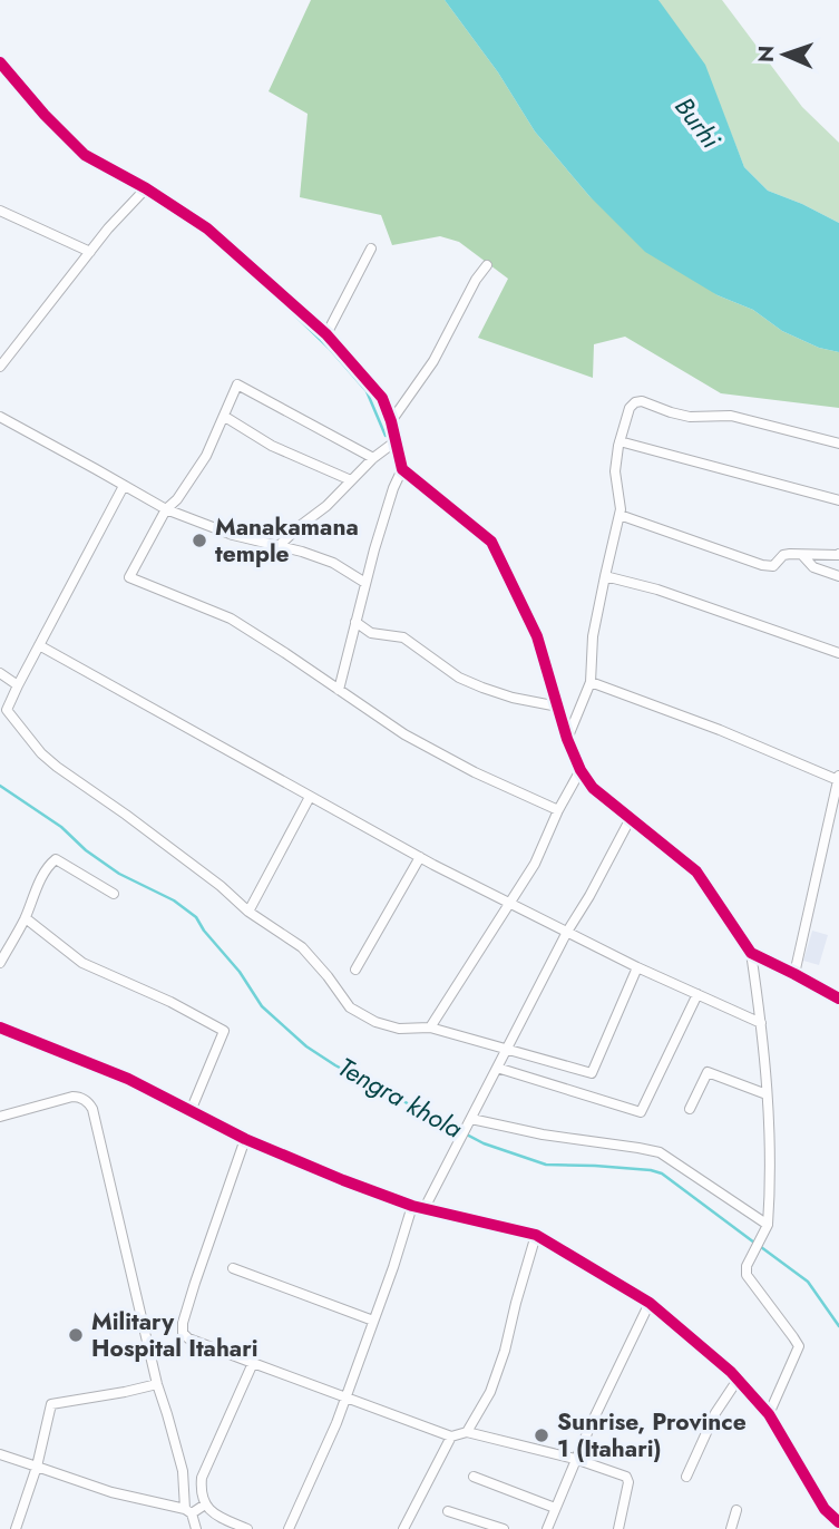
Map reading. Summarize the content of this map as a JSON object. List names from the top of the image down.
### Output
{
  "water": ["Burhi", "Tengra khola"],
  "places": ["Manakamana temple", "Military Hospital Itahari", "Sunrise, Province 1 (Itahari)"],
  "north": "left"
}
